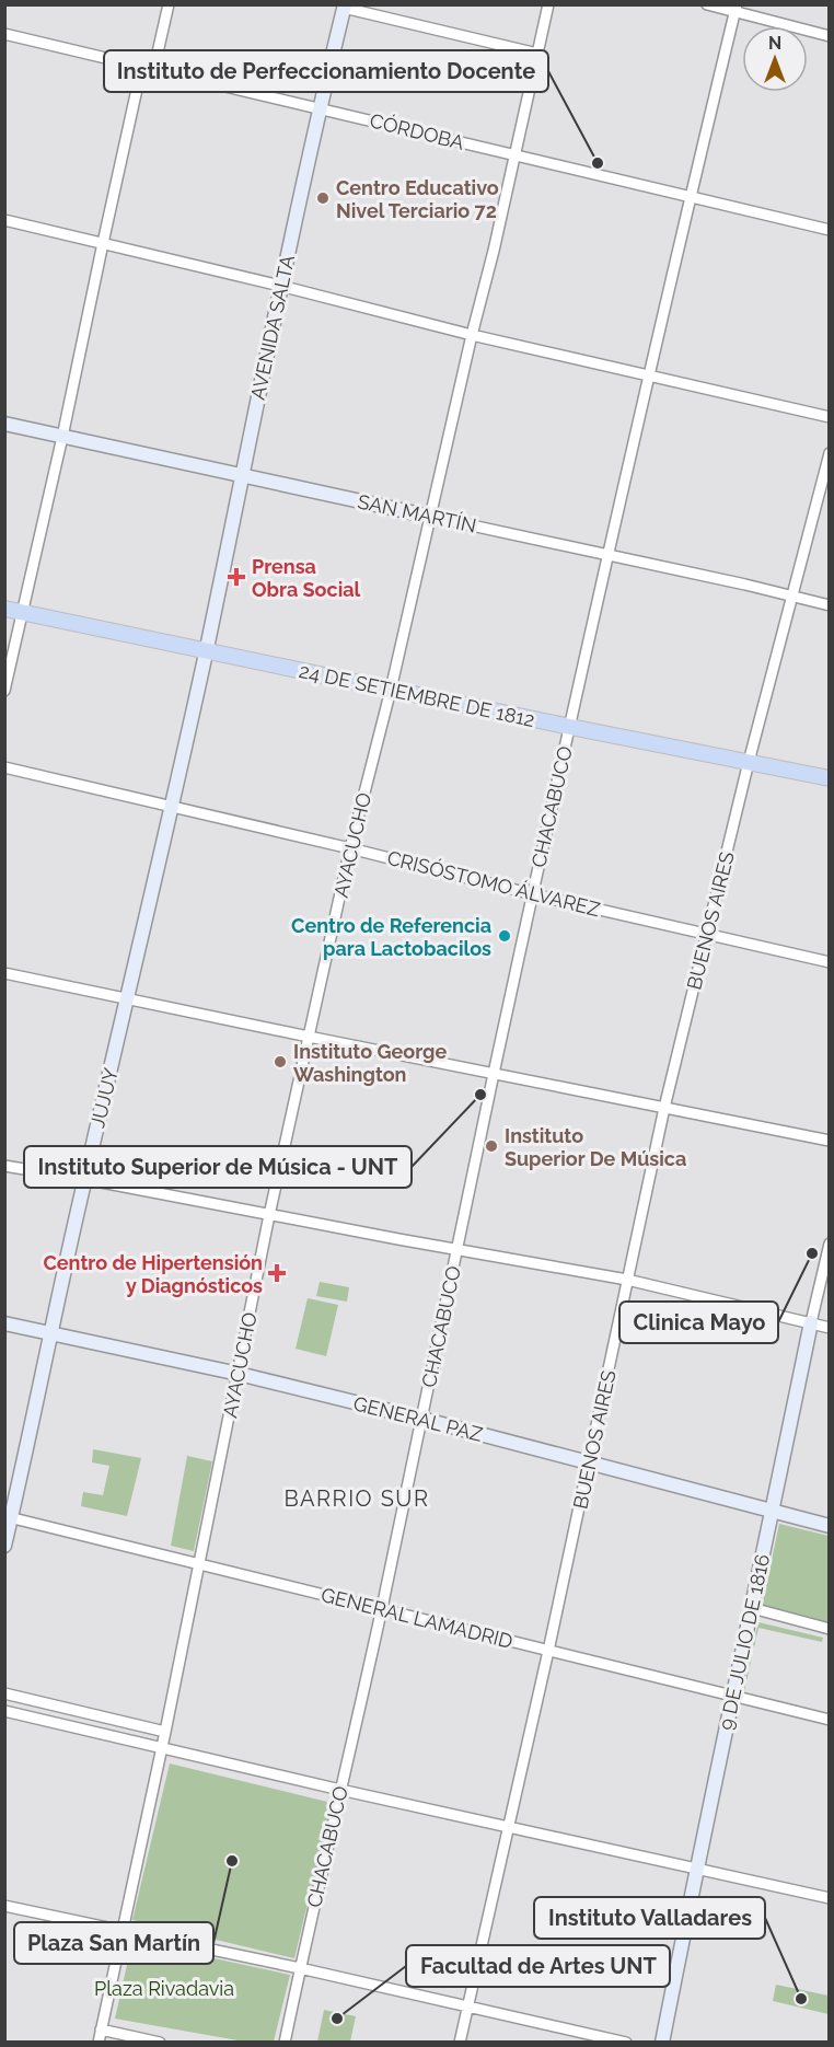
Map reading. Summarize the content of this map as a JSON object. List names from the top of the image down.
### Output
{
  "streets": {
    "main road": ["24 DE SETIEMBRE DE 1812"],
    "street": [
      "CÓRDOBA",
      "AVENIDA SALTA",
      "SAN MARTÍN",
      "CHACABUCO",
      "AYACUCHO",
      "CRISÓSTOMO ÁLVAREZ",
      "BUENOS AIRES",
      "JUJUY",
      "GENERAL PAZ",
      "GENERAL LAMADRID",
      "9 DE JULIO DE 1816"
    ]
  },
  "crossings": [
    ["CÓRDOBA", "AVENIDA SALTA"],
    ["CÓRDOBA", "CHACABUCO"],
    ["CÓRDOBA", "AYACUCHO"],
    ["AVENIDA SALTA", "SAN MARTÍN"],
    ["AVENIDA SALTA", "24 DE SETIEMBRE DE 1812"],
    ["AVENIDA SALTA", "JUJUY"],
    ["SAN MARTÍN", "CHACABUCO"],
    ["SAN MARTÍN", "AYACUCHO"],
    ["SAN MARTÍN", "BUENOS AIRES"],
    ["24 DE SETIEMBRE DE 1812", "CHACABUCO"],
    ["24 DE SETIEMBRE DE 1812", "AYACUCHO"],
    ["24 DE SETIEMBRE DE 1812", "BUENOS AIRES"],
    ["24 DE SETIEMBRE DE 1812", "JUJUY"],
    ["CHACABUCO", "CRISÓSTOMO ÁLVAREZ"],
    ["CHACABUCO", "GENERAL PAZ"],
    ["CHACABUCO", "GENERAL LAMADRID"],
    ["AYACUCHO", "CRISÓSTOMO ÁLVAREZ"],
    ["AYACUCHO", "GENERAL PAZ"],
    ["AYACUCHO", "GENERAL LAMADRID"],
    ["CRISÓSTOMO ÁLVAREZ", "BUENOS AIRES"],
    ["CRISÓSTOMO ÁLVAREZ", "JUJUY"],
    ["BUENOS AIRES", "GENERAL PAZ"],
    ["BUENOS AIRES", "GENERAL LAMADRID"],
    ["JUJUY", "GENERAL PAZ"],
    ["JUJUY", "GENERAL LAMADRID"],
    ["GENERAL PAZ", "9 DE JULIO DE 1816"],
    ["GENERAL LAMADRID", "9 DE JULIO DE 1816"]
  ],
  "districts": ["BARRIO SUR"],
  "parks": ["Plaza Rivadavia"],
  "places": {
    "other": [
      "Instituto de Perfeccionamiento Docente",
      "Centro Educativo Nivel Terciario 72",
      "Centro de Referencia para Lactobacilos",
      "Instituto George Washington",
      "Instituto Superior de Música - UNT",
      "Instituto Superior De Música",
      "Clinica Mayo",
      "Plaza San Martín",
      "Instituto Valladares",
      "Facultad de Artes UNT"
    ],
    "health": ["Prensa Obra Social", "Centro de Hipertensión y Diagnósticos"]
  },
  "north": "top"
}
